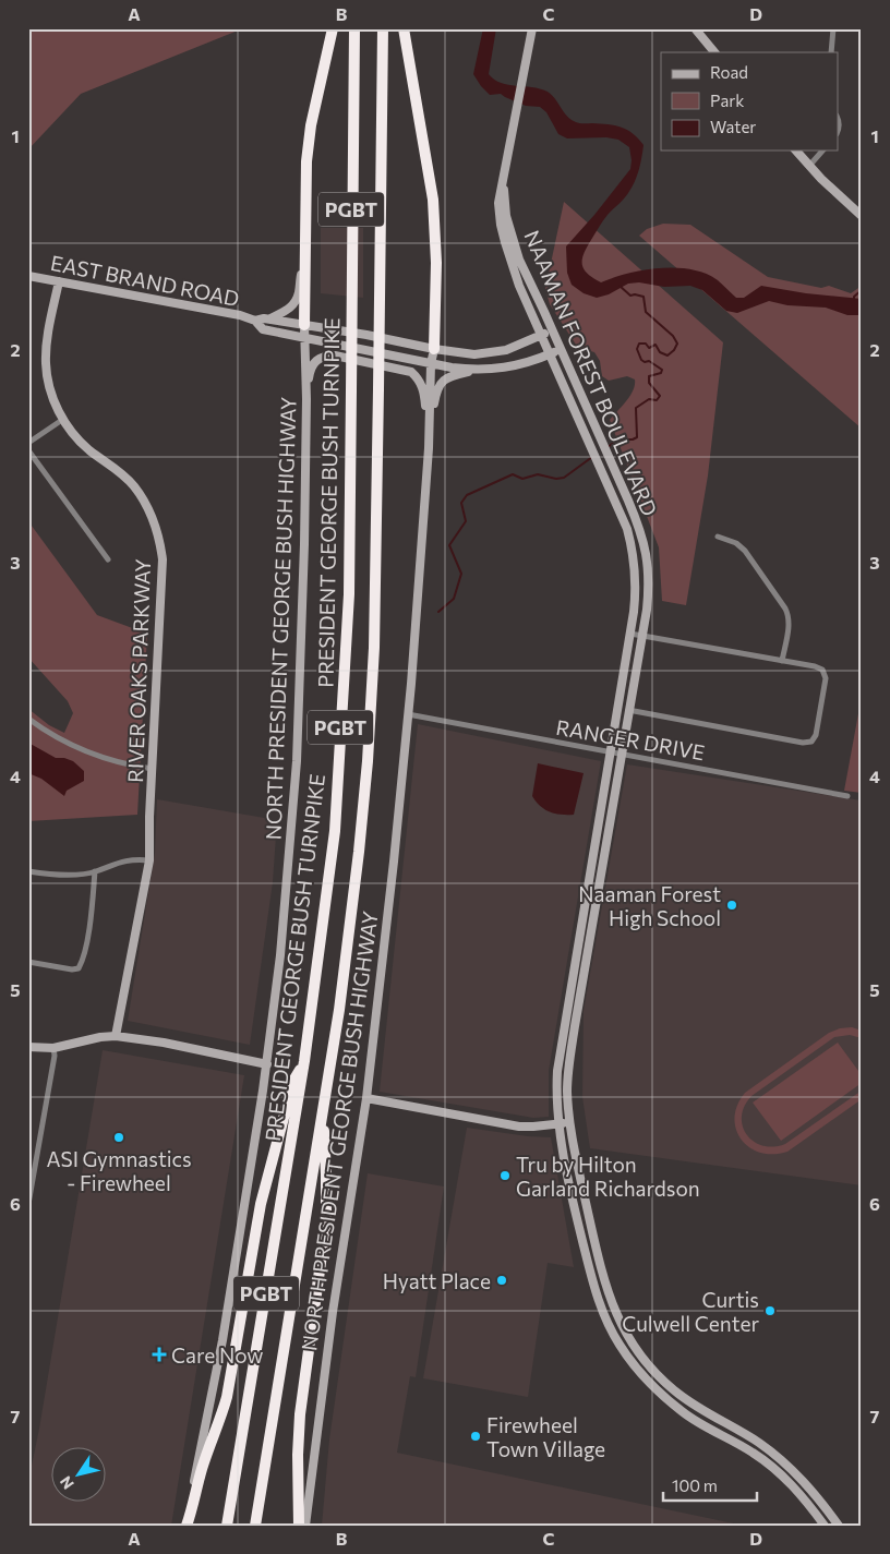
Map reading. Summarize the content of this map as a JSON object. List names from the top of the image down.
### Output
{
  "streets": {
    "highway": ["PGBT", "PRESIDENT GEORGE BUSH TURNPIKE"],
    "main road": [
      "EAST BRAND ROAD",
      "NAAMAN FOREST BOULEVARD",
      "NORTH PRESIDENT GEORGE BUSH HIGHWAY",
      "RIVER OAKS PARKWAY"
    ],
    "street": ["RANGER DRIVE"]
  },
  "crossings": [
    ["EAST BRAND ROAD", "NAAMAN FOREST BOULEVARD"],
    ["EAST BRAND ROAD", "NORTH PRESIDENT GEORGE BUSH HIGHWAY"],
    ["EAST BRAND ROAD", "RIVER OAKS PARKWAY"],
    ["NAAMAN FOREST BOULEVARD", "RANGER DRIVE"],
    ["NORTH PRESIDENT GEORGE BUSH HIGHWAY", "RANGER DRIVE"]
  ],
  "places": {
    "other": [
      "Naaman Forest High School",
      "ASI Gymnastics - Firewheel",
      "Tru by Hilton Garland Richardson",
      "Hyatt Place",
      "Curtis Culwell Center",
      "Firewheel Town Village"
    ],
    "health": ["Care Now"]
  },
  "legend": ["Road", "Park", "Water"],
  "scale_bar": "100 m",
  "north": "bottom left",
  "grid": {
    "columns": [
      "A",
      "B",
      "C",
      "D"
    ],
    "rows": [
      "1",
      "2",
      "3",
      "4",
      "5",
      "6",
      "7"
    ]
  }
}
